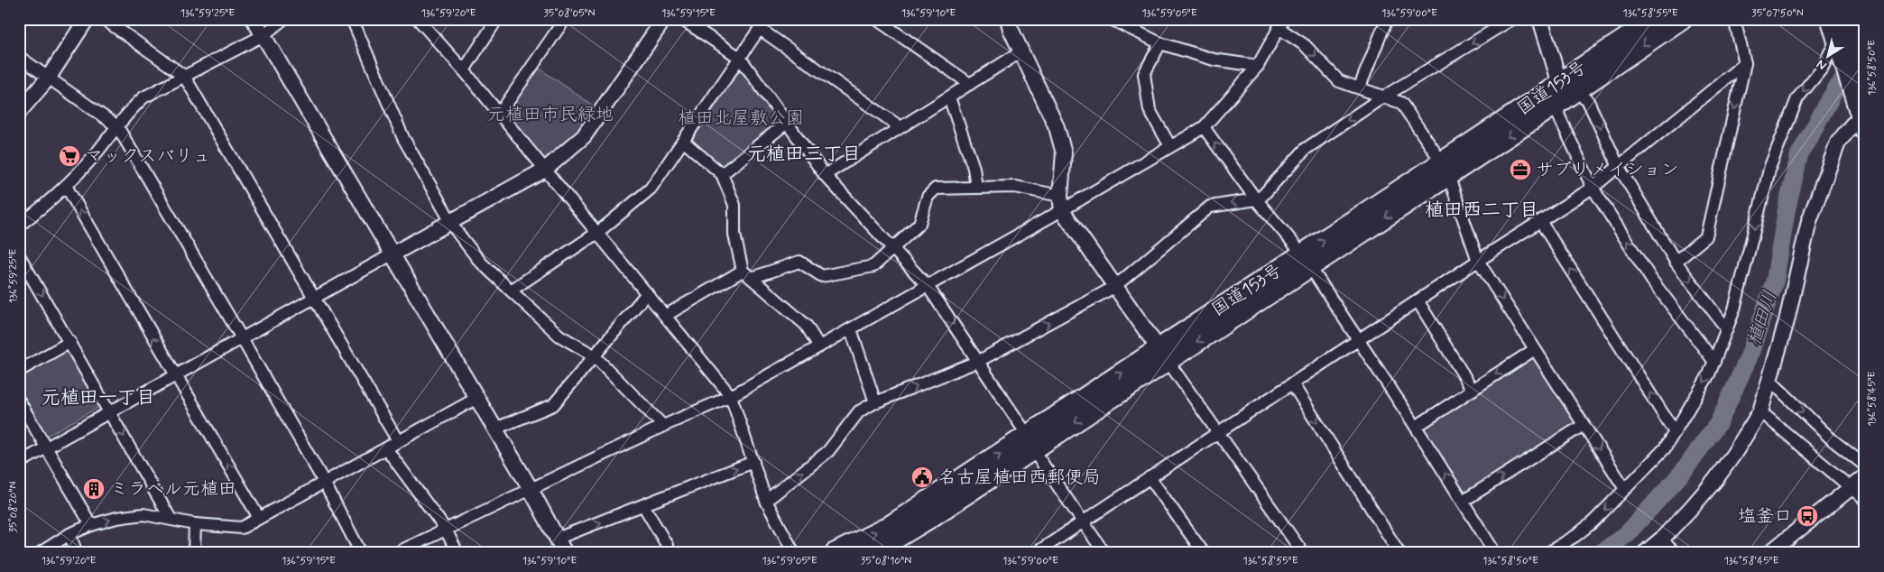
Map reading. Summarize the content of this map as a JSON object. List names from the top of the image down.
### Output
{
  "streets": {
    "highway": ["国道153号"]
  },
  "districts": ["元植田三丁目", "植田西二丁目", "元植田一丁目"],
  "water": ["植田川"],
  "parks": ["元植田市民緑地", "植田北屋敷公園"],
  "places": {
    "supermarket": ["マックスバリュ"],
    "office": ["サブリメイション"],
    "public building": ["名古屋植田西郵便局"],
    "building": ["ミラベル元植田"],
    "bus stop": ["塩釜口"]
  },
  "north": "bottom left",
  "coordinates": [
    "136°59'25\"E",
    "136°59'20\"E",
    "35°08'05\"N",
    "136°59'15\"E",
    "136°59'10\"E",
    "136°59'05\"E",
    "136°59'00\"E",
    "136°58'55\"E",
    "35°07'50\"N",
    "136°58'50\"E",
    "136°58'45\"E",
    "35°08'20\"N",
    "35°08'10\"N"
  ]
}
